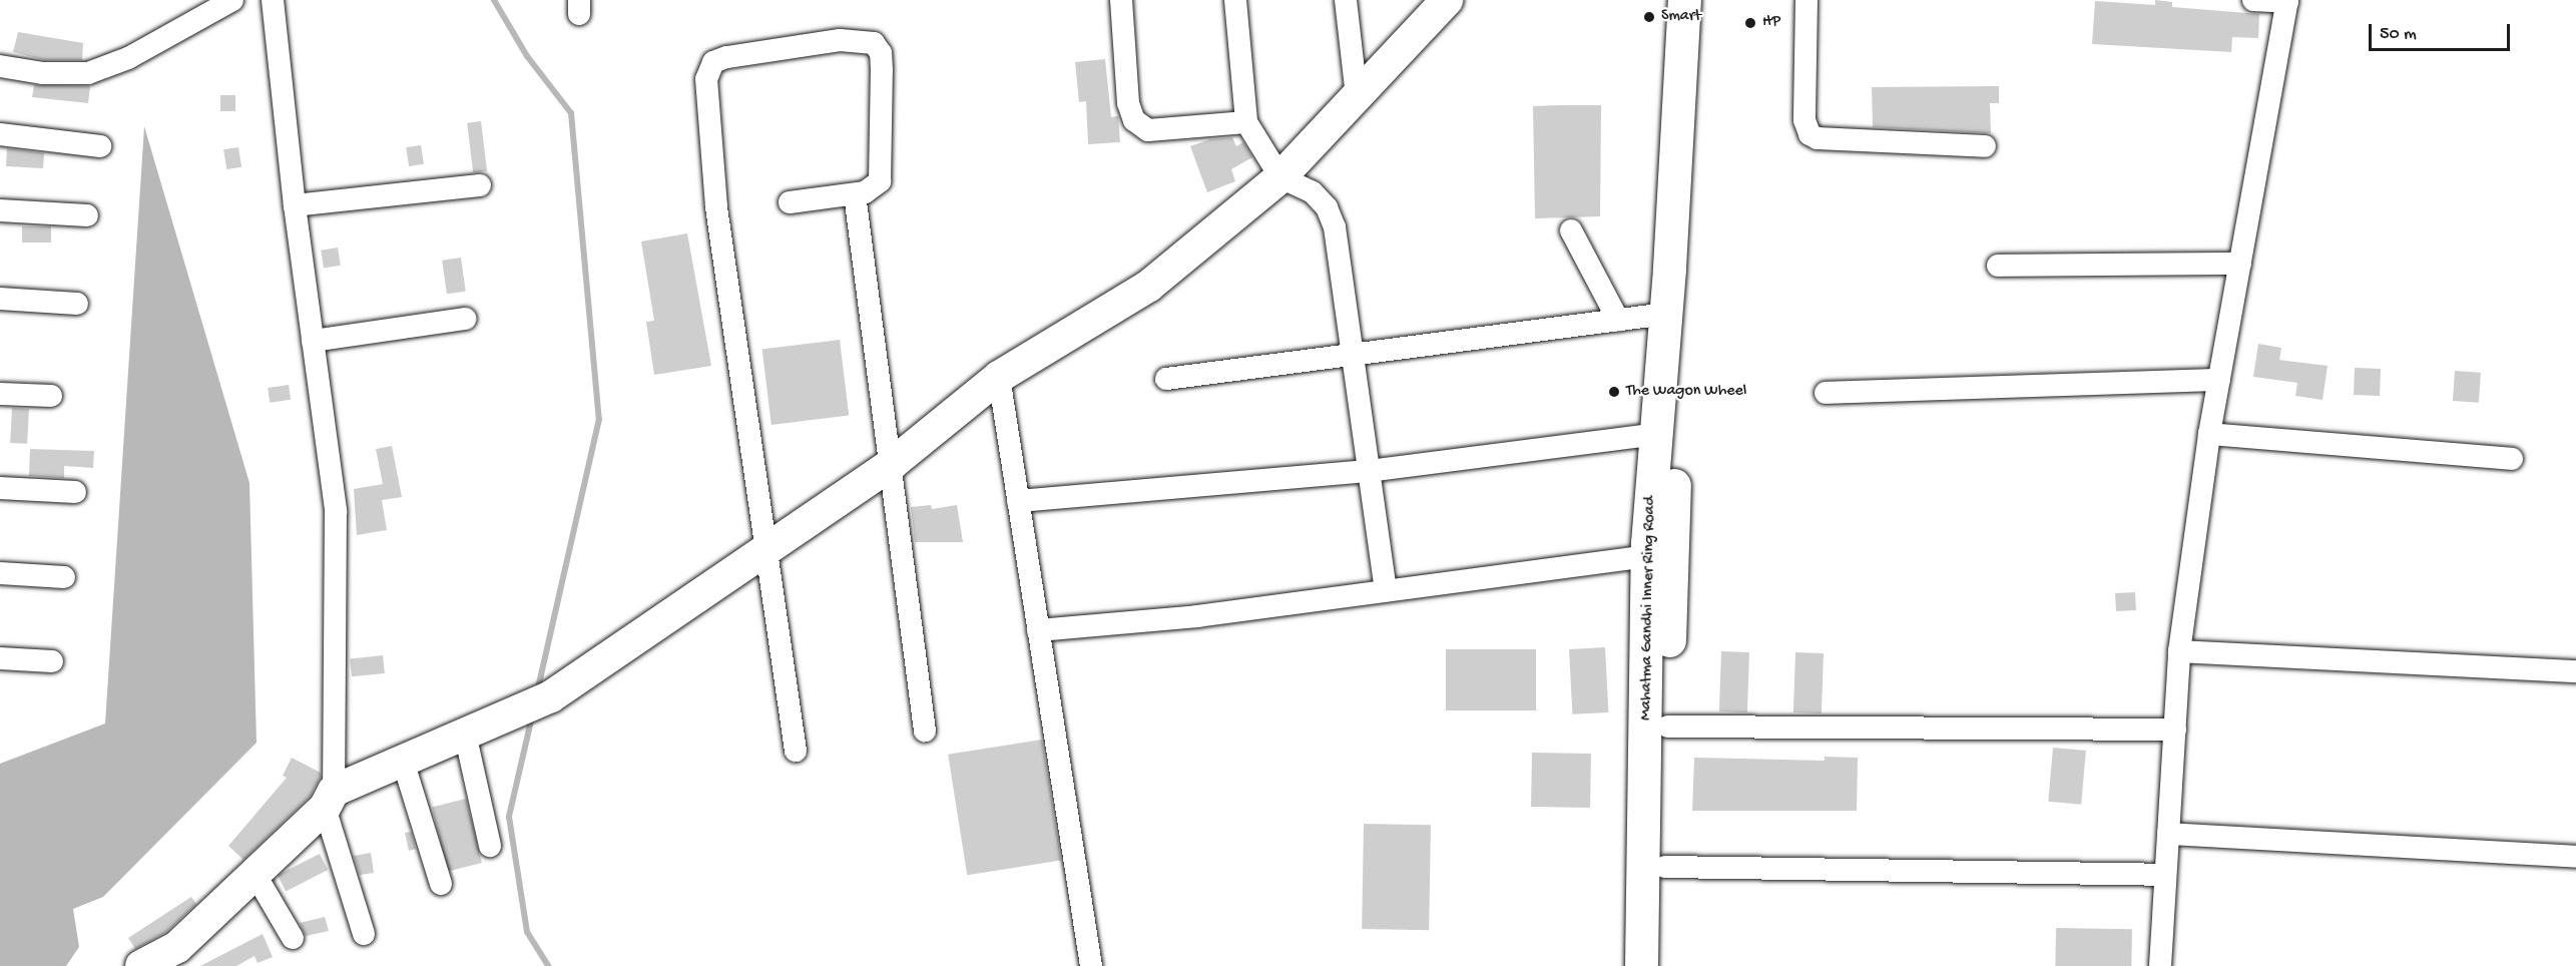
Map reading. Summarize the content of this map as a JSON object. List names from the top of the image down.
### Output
{
  "streets": {
    "main road": ["Mahatma Gandhi Inner Ring Road"]
  },
  "places": ["Smart", "HP", "The Wagon Wheel"],
  "scale_bar": "50 m"
}
